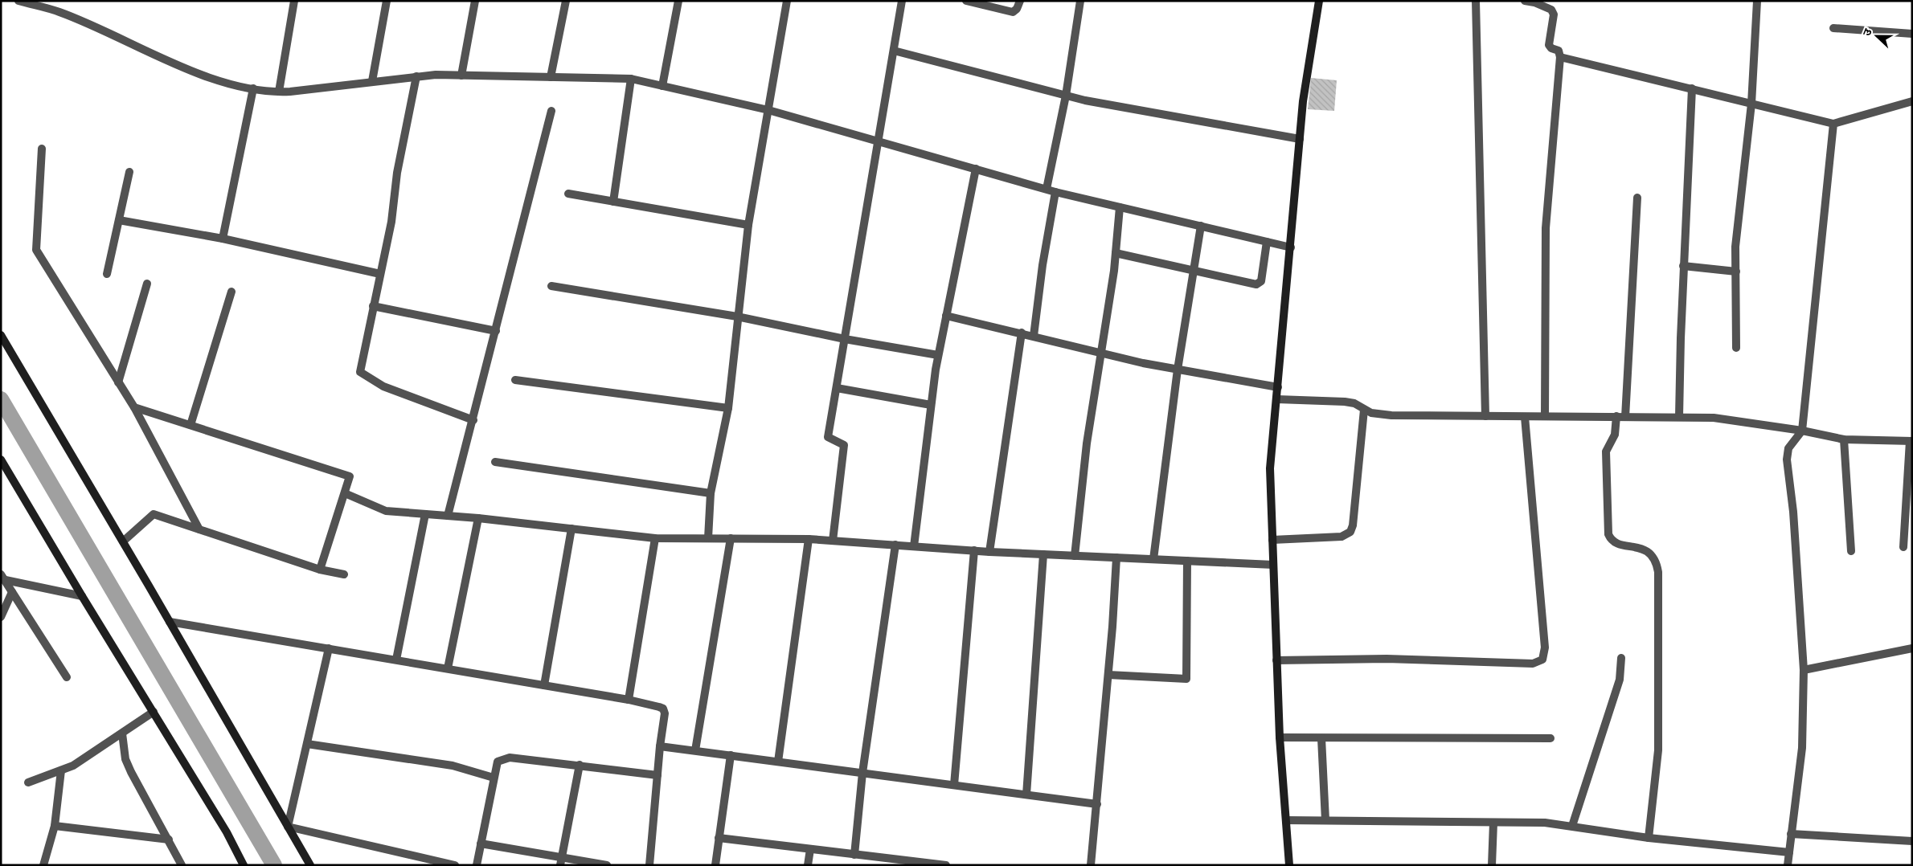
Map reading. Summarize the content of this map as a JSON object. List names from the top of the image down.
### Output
{
  "north": "left"
}
